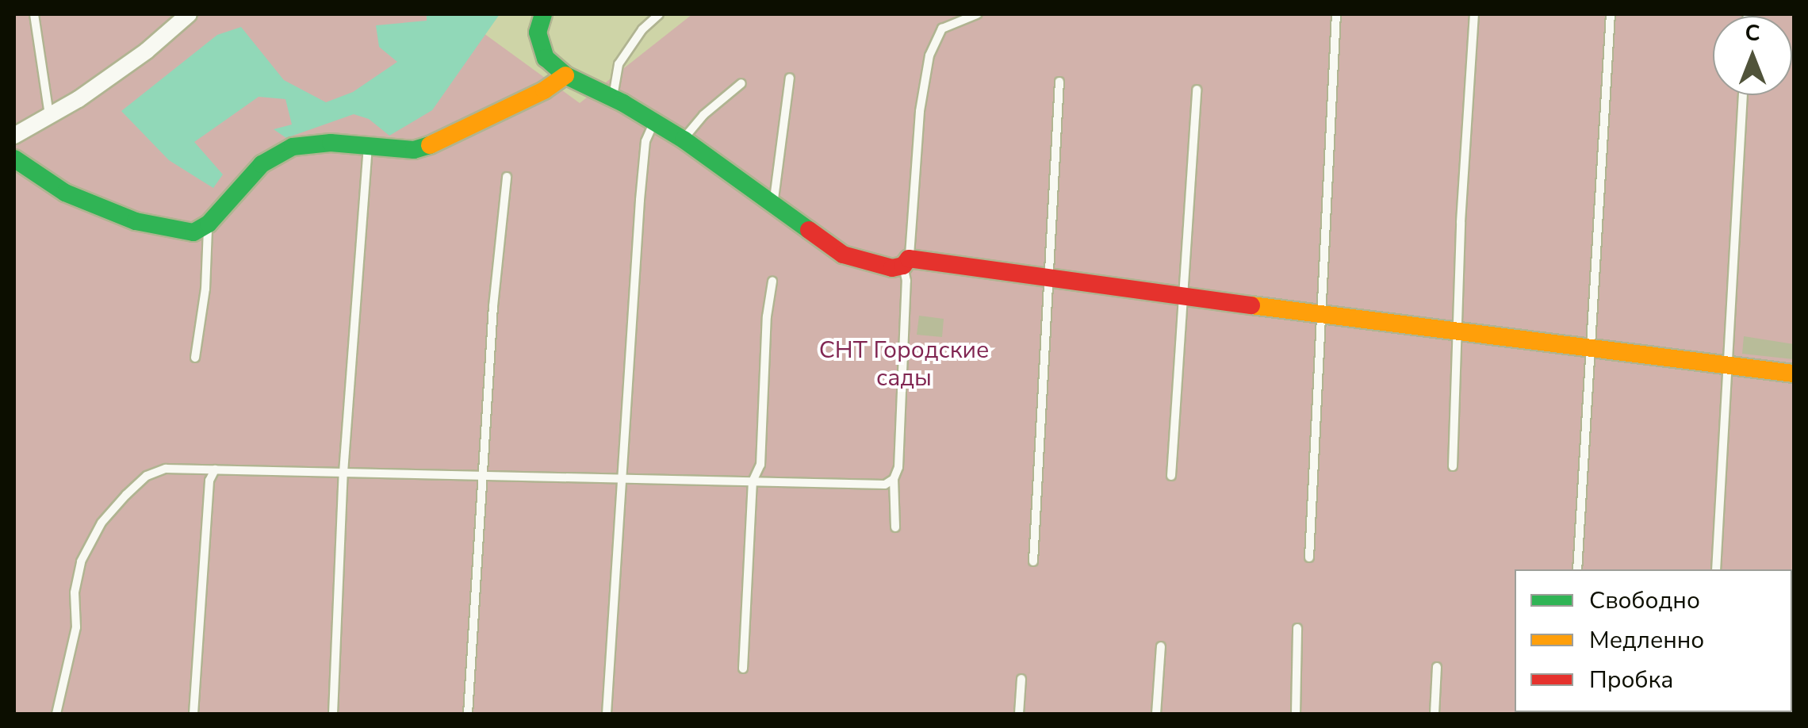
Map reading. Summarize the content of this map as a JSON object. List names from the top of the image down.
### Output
{
  "parks": ["СНТ Городские сады"],
  "legend": ["Свободно", "Медленно", "Пробка"],
  "north": "top"
}
